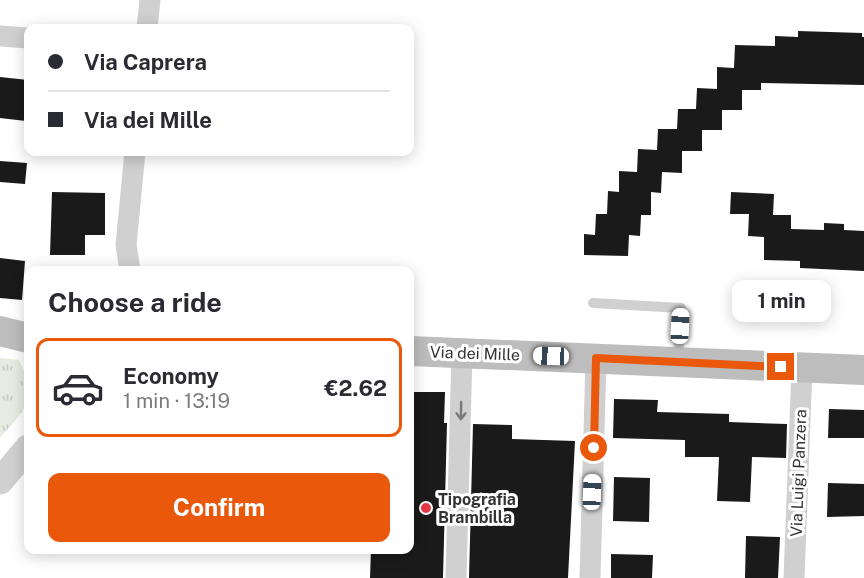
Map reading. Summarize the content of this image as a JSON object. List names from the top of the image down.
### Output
{
  "streets": {
    "main road": ["Via dei Mille"],
    "street": ["Via Luigi Panzera"]
  },
  "crossings": [
    ["Via dei Mille", "Via Luigi Panzera"]
  ],
  "places": ["Tipografia Brambilla"],
  "page": {
    "banner": ["Via Caprera", "Via dei Mille"],
    "heading": "Choose a ride",
    "bubble": "1 min",
    "list": [
      {
        "name": "Economy",
        "note": "1 min · 13:19",
        "value": "€2.62"
      }
    ],
    "buttons": "Confirm"
  }
}
